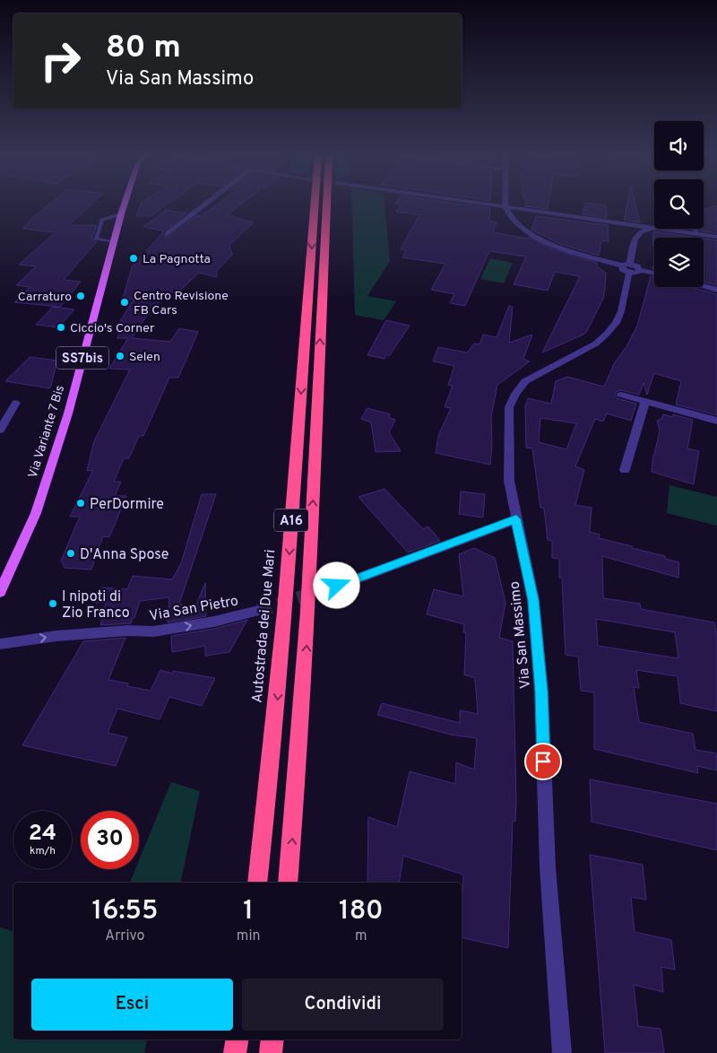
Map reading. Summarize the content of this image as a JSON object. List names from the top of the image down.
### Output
{
  "streets": {
    "highway": ["A16", "Autostrada dei Due Mari"],
    "main road": ["SS7bis", "Via Variante 7 Bis"],
    "street": ["Via San Pietro", "Via San Massimo"]
  },
  "one_way": ["Via San Pietro"],
  "places": [
    "La Pagnotta",
    "Carraturo",
    "Centro Revisione FB Cars",
    "Ciccio's Corner",
    "Selen",
    "PerDormire",
    "D'Anna Spose",
    "I nipoti di Zio Franco"
  ],
  "page": {
    "turn": ["80 m", "Via San Massimo"],
    "speed": "24 km/h",
    "limit": "30",
    "eta": [
      "16:55",
      "Arrivo",
      "1",
      "min",
      "180",
      "m"
    ],
    "buttons": ["Esci", "Condividi"]
  }
}
